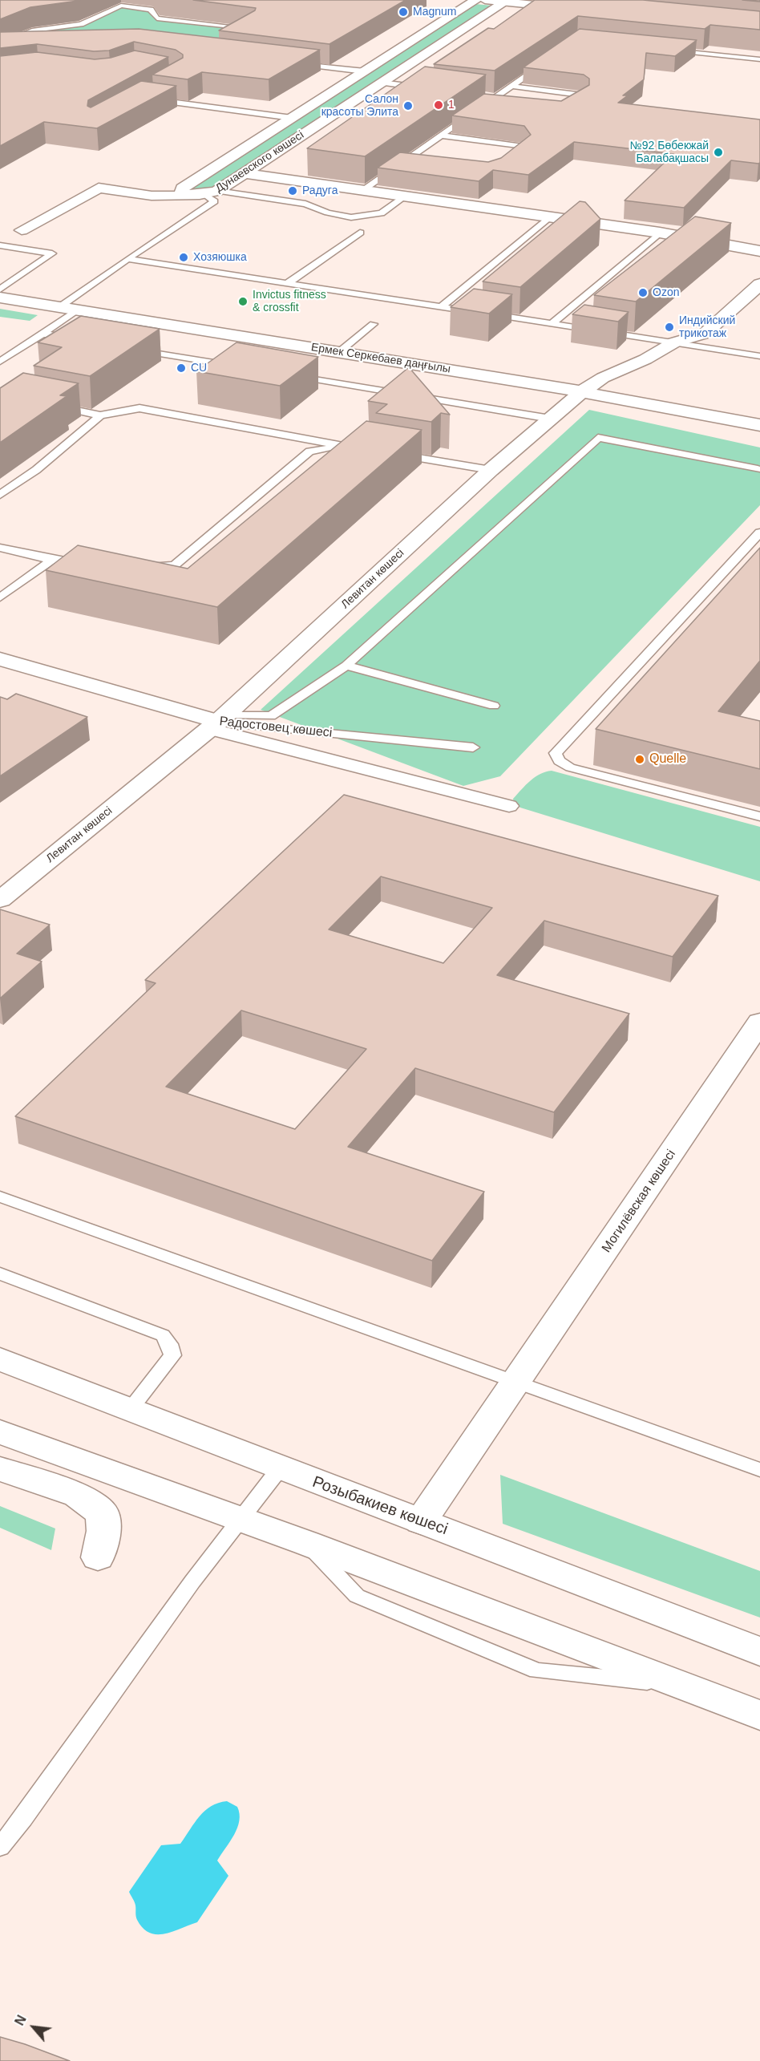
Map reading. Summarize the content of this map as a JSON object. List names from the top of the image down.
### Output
{
  "streets": {
    "street": [
      "Дунаевского көшесі",
      "Ермек Серкебаев даңғылы",
      "Левитан көшесі",
      "Радостовец көшесі",
      "Могилёвская көшесі",
      "Розыбакиев көшесі"
    ]
  },
  "crossings": [
    ["Ермек Серкебаев даңғылы", "Левитан көшесі"],
    ["Левитан көшесі", "Радостовец көшесі"],
    ["Могилёвская көшесі", "Розыбакиев көшесі"]
  ],
  "places": [
    "Magnum",
    "1",
    "Салон красоты Элита",
    "№92 Бөбекжай Балабақшасы",
    "Радуга",
    "Хозяюшка",
    "Ozon",
    "Invictus fitness & crossfit",
    "Индийский трикотаж",
    "CU",
    "Quelle"
  ],
  "north": "top left"
}
